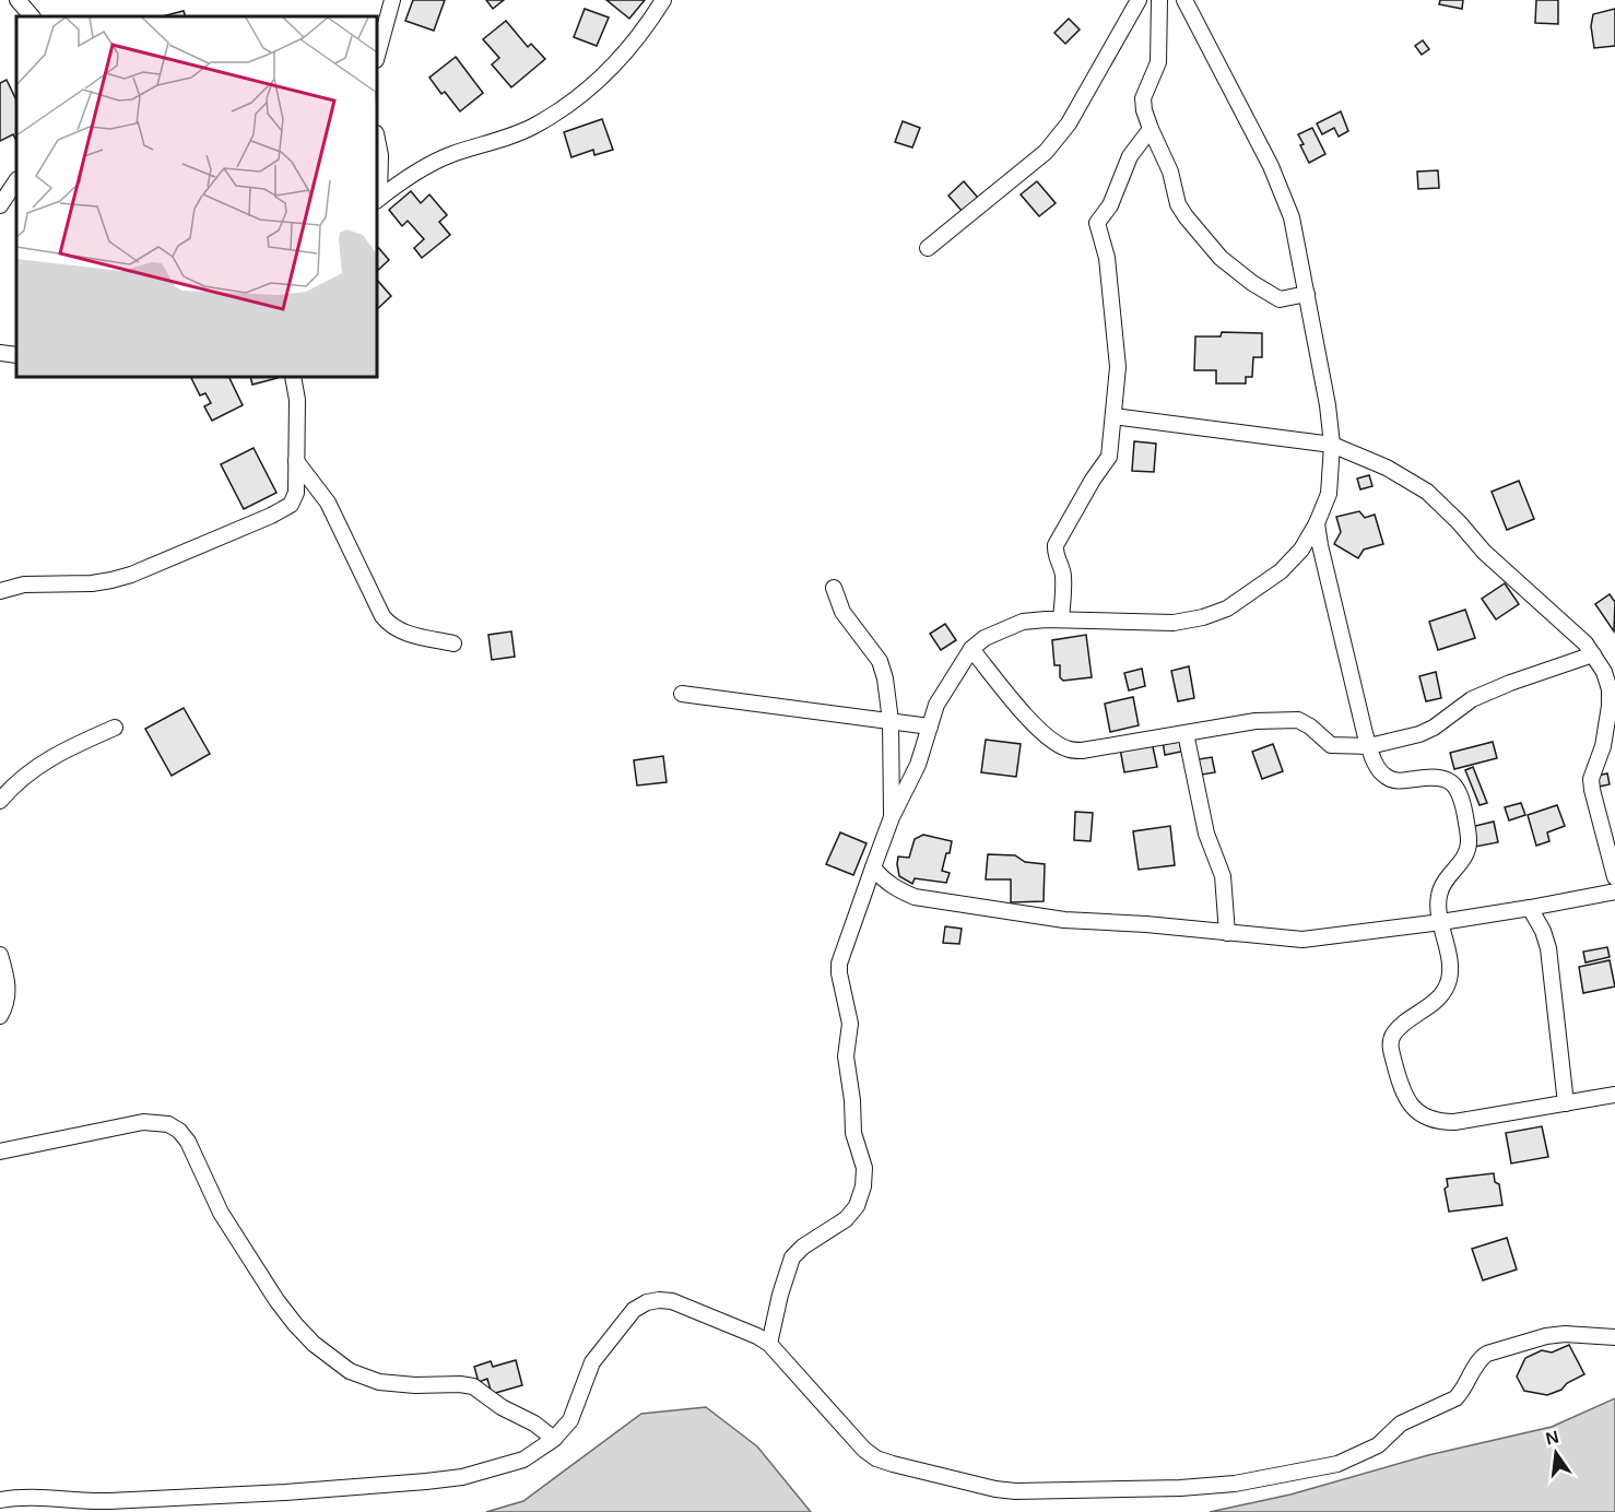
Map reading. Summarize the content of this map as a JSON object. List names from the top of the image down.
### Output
{
  "north": "top"
}
